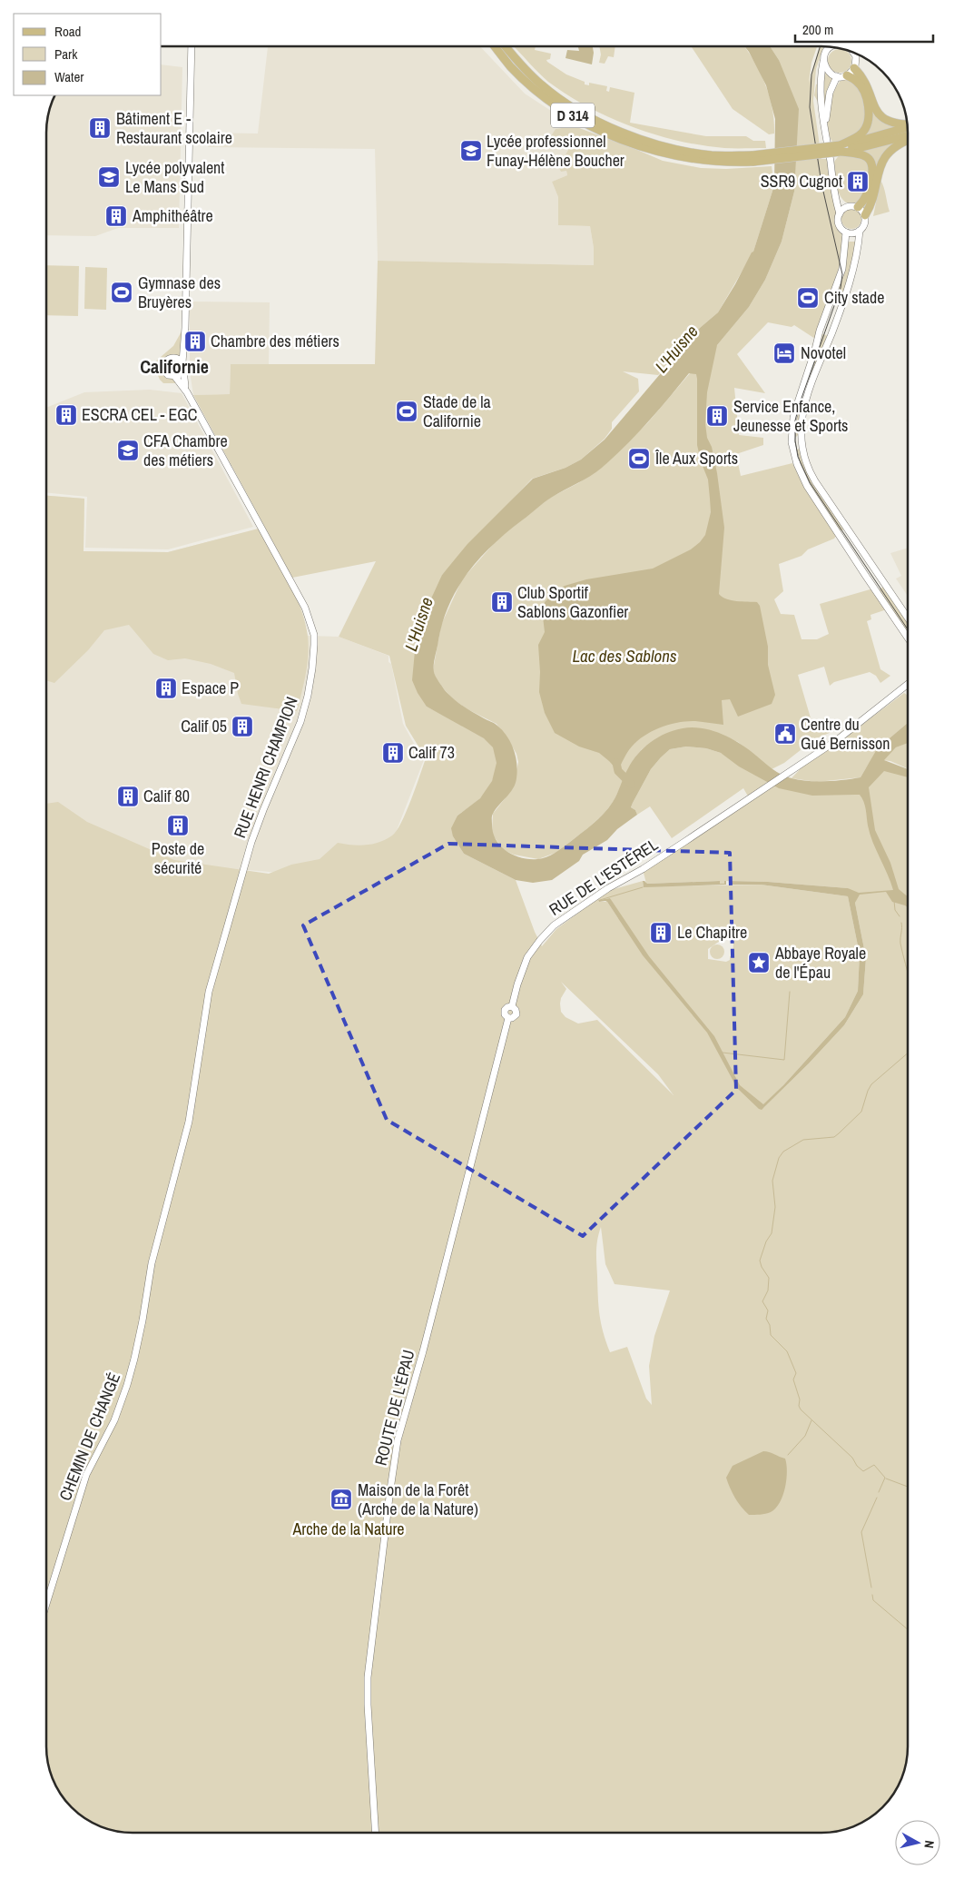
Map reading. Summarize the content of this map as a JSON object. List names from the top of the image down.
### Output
{
  "streets": {
    "main road": ["D 314"],
    "street": [
      "RUE HENRI CHAMPION",
      "RUE DE L'ESTÉREL",
      "ROUTE DE L'ÉPAU",
      "CHEMIN DE CHANGÉ"
    ]
  },
  "crossings": [
    ["RUE HENRI CHAMPION", "CHEMIN DE CHANGÉ"],
    ["RUE DE L'ESTÉREL", "ROUTE DE L'ÉPAU"]
  ],
  "districts": ["Californie"],
  "water": ["L'Huisne", "Lac des Sablons"],
  "parks": ["Arche de la Nature"],
  "places": {
    "building": [
      "Bâtiment E - Restaurant scolaire",
      "SSR9 Cugnot",
      "Amphithéâtre",
      "Chambre des métiers",
      "ESCRA CEL - EGC",
      "Service Enfance, Jeunesse et Sports",
      "Club Sportif Sablons Gazonfier",
      "Espace P",
      "Calif 05",
      "Calif 73",
      "Calif 80",
      "Poste de sécurité",
      "Le Chapitre"
    ],
    "school or university": ["Lycée professionnel Funay-Hélène Boucher", "Lycée polyvalent Le Mans Sud", "CFA Chambre des métiers"],
    "sports": [
      "Gymnase des Bruyères",
      "City stade",
      "Stade de la Californie",
      "Île Aux Sports"
    ],
    "hotel": ["Novotel"],
    "public building": ["Centre du Gué Bernisson"],
    "place": ["Abbaye Royale de l'Épau"],
    "museum": ["Maison de la Forêt (Arche de la Nature)"]
  },
  "legend": ["Road", "Park", "Water"],
  "scale_bar": "200 m",
  "north": "right"
}
